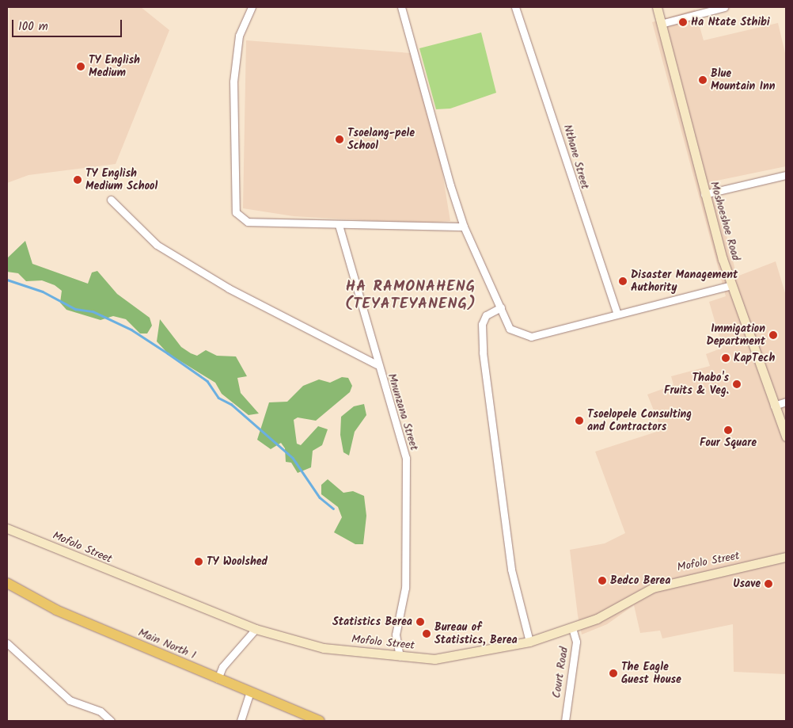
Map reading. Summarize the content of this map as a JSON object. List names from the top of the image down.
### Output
{
  "streets": {
    "main road": ["Moshoeshoe Road", "Mofolo Street", "Main North 1"],
    "street": ["Nthane Street", "Mnunzana Street", "Court Road"]
  },
  "crossings": [
    ["Mnunzana Street", "Mofolo Street"],
    ["Mofolo Street", "Court Road"]
  ],
  "districts": ["HA RAMONAHENG (TEYATEYANENG)"],
  "places": [
    "Ha Ntate Sthibi",
    "TY English Medium",
    "Blue Mountain Inn",
    "Tsoelang-pele School",
    "TY English Medium School",
    "Disaster Management Authority",
    "Immigation Department",
    "KapTech",
    "Thabo's Fruits & Veg.",
    "Tsoelopele Consulting and Contractors",
    "Four Square",
    "TY Woolshed",
    "Bedco Berea",
    "Usave",
    "Statistics Berea",
    "Bureau of Statistics, Berea",
    "The Eagle Guest House"
  ],
  "scale_bar": "100 m"
}
